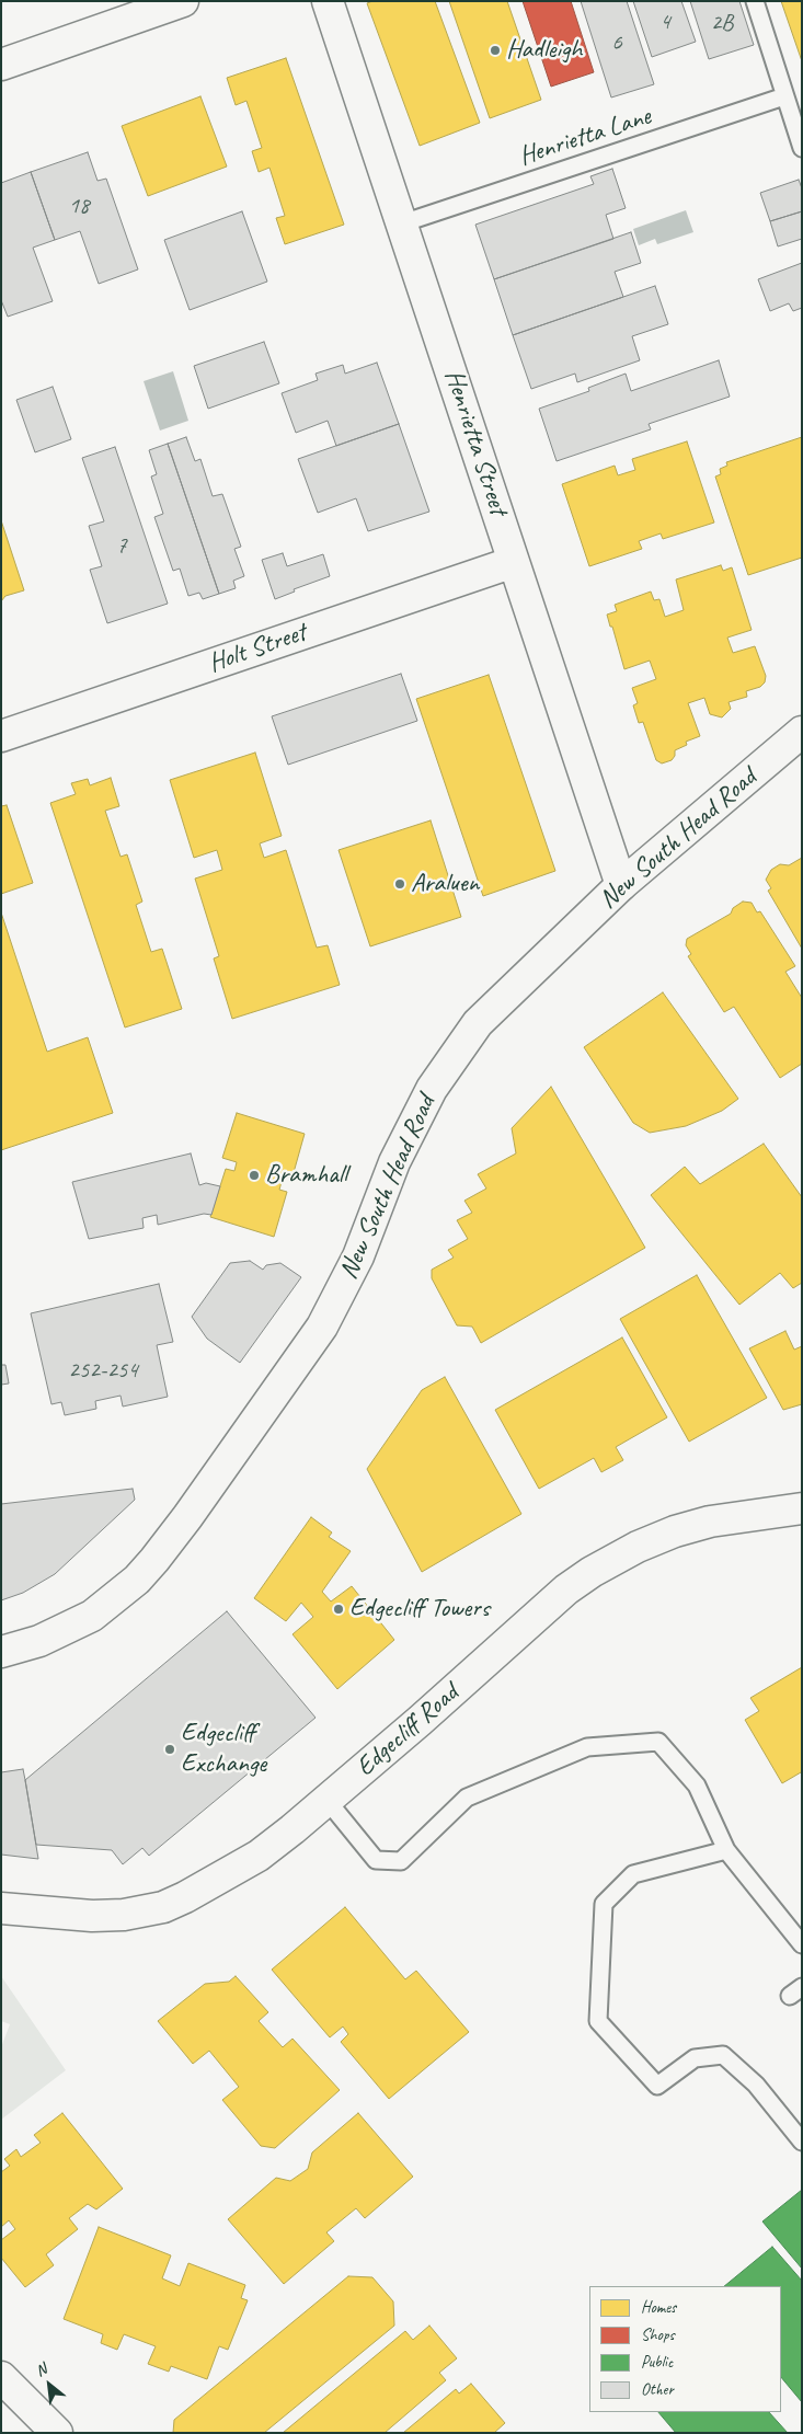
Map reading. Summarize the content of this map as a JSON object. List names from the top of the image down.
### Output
{
  "streets": {
    "street": [
      "Henrietta Street",
      "Holt Street",
      "New South Head Road",
      "Edgecliff Road"
    ],
    "lane": ["Henrietta Lane"]
  },
  "crossings": [
    ["Henrietta Lane", "Henrietta Street"],
    ["Henrietta Street", "Holt Street"],
    ["Henrietta Street", "New South Head Road"]
  ],
  "places": [
    "Hadleigh",
    "Araluen",
    "Bramhall",
    "Edgecliff Towers",
    "Edgecliff Exchange"
  ],
  "house_numbers": [
    "4",
    "2B",
    "6",
    "18",
    "7",
    "252-254"
  ],
  "legend": [
    "Homes",
    "Shops",
    "Public",
    "Other"
  ],
  "north": "top left"
}
